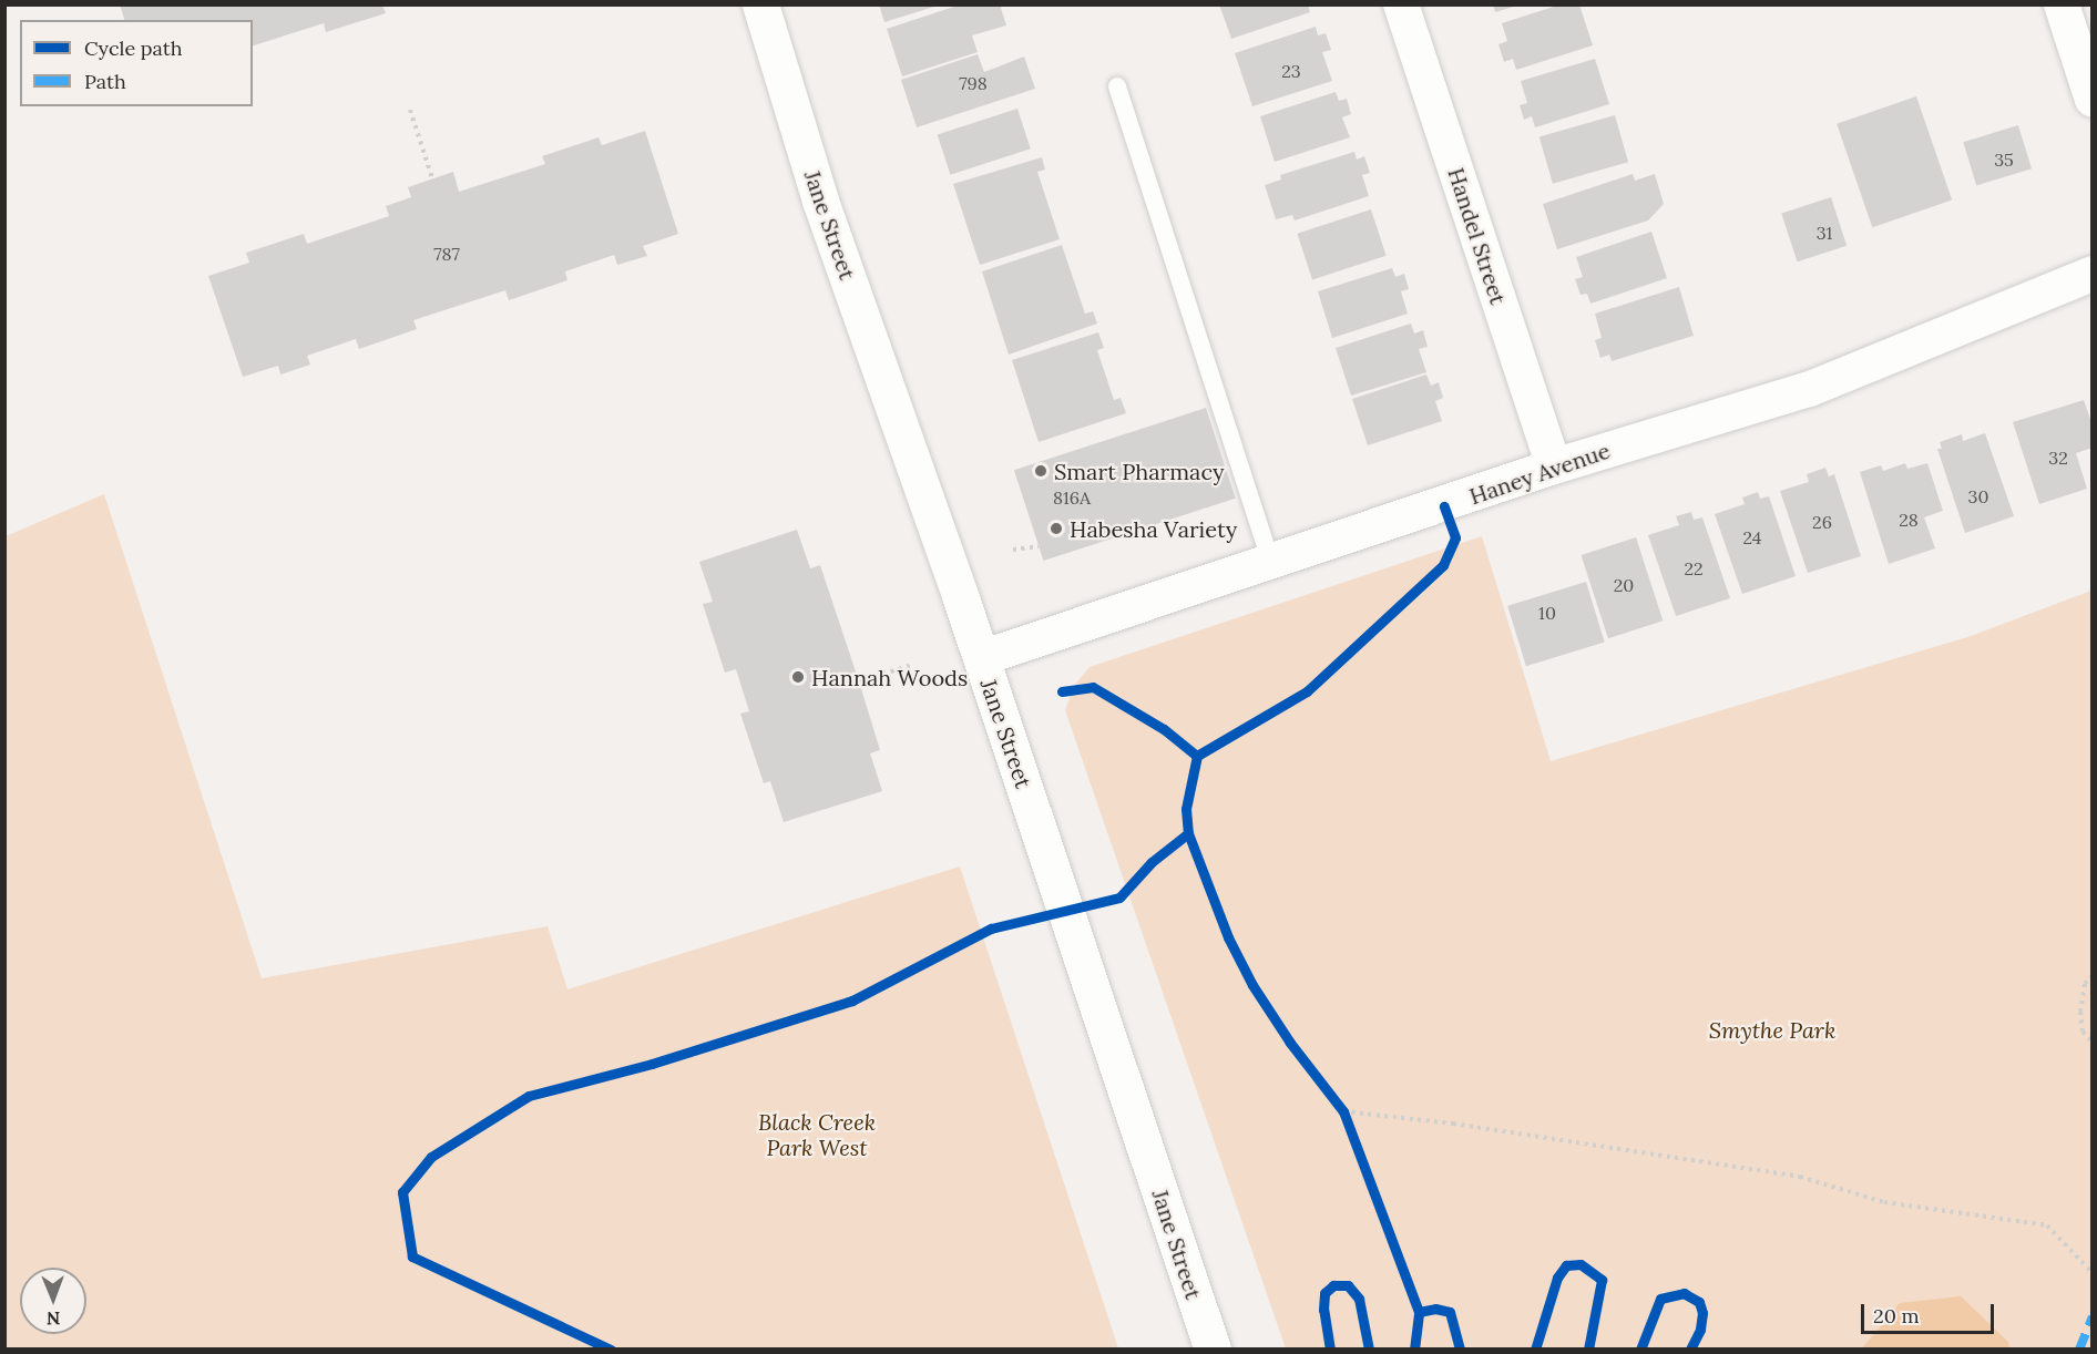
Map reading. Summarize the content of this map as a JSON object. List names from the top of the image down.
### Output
{
  "streets": {
    "main road": ["Jane Street"],
    "street": ["Handel Street", "Haney Avenue"]
  },
  "crossings": [
    ["Jane Street", "Haney Avenue"],
    ["Handel Street", "Haney Avenue"]
  ],
  "parks": ["Smythe Park", "Black Creek Park West"],
  "places": ["Smart Pharmacy", "Habesha Variety", "Hannah Woods"],
  "house_numbers": [
    "23",
    "798",
    "35",
    "31",
    "787",
    "32",
    "30",
    "816A",
    "28",
    "26",
    "24",
    "22",
    "20",
    "10"
  ],
  "legend": ["Cycle path", "Path"],
  "scale_bar": "20 m",
  "north": "bottom"
}
